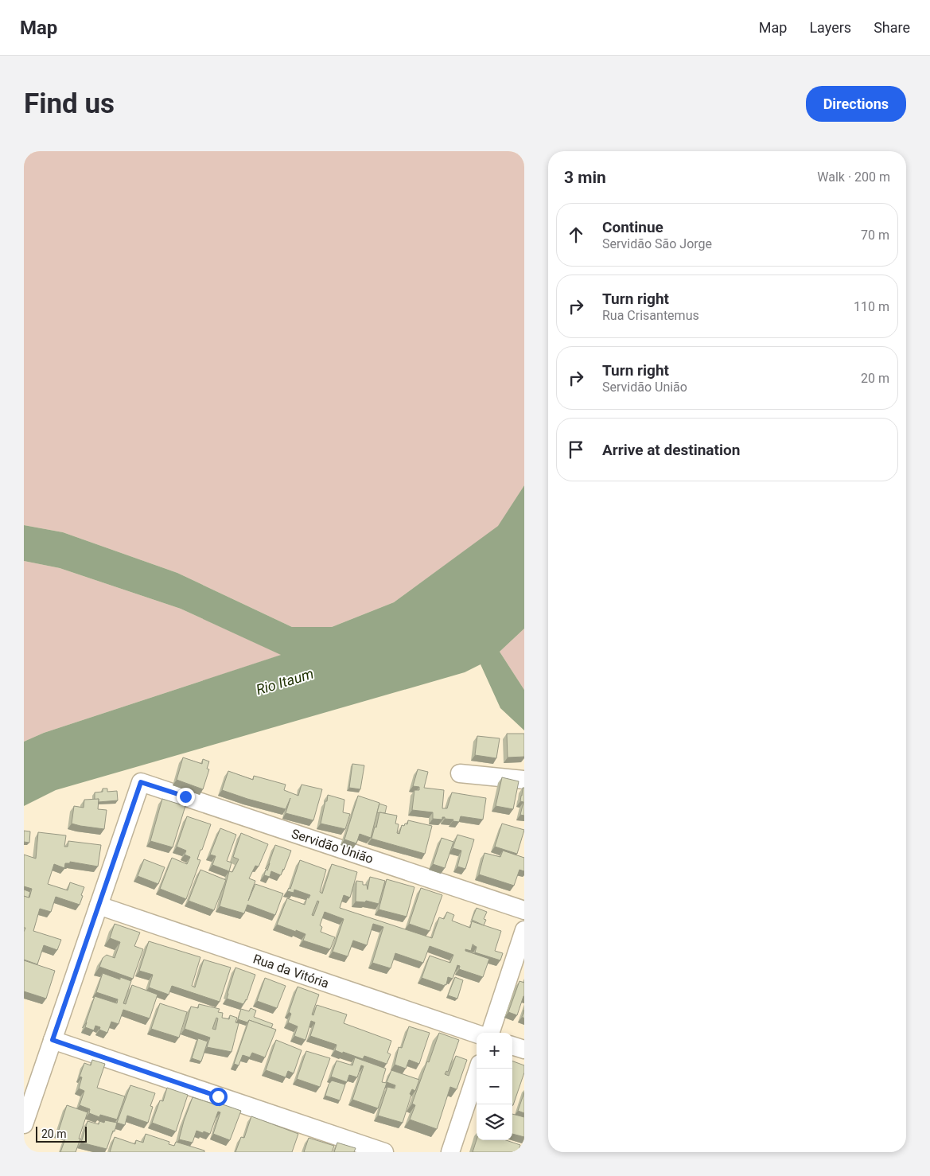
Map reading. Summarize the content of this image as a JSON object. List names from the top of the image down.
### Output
{
  "streets": {
    "street": ["Servidão União", "Rua da Vitória"]
  },
  "crossings": [
    ["Servidão União", "Rua da Vitória"]
  ],
  "water": ["Rio Itaum"],
  "scale_bar": "20 m",
  "page": {
    "header": "Map",
    "nav": ["Map", "Layers", "Share"],
    "buttons": "Directions",
    "title": "Find us",
    "heading": ["3 min", "Walk · 200 m"],
    "list": [
      ["Continue", "Servidão São Jorge", "70 m"],
      ["Turn right", "Rua Crisantemus", "110 m"],
      ["Turn right", "Servidão União", "20 m"],
      "Arrive at destination"
    ],
    "map_buttons": ["+", "−"],
    "scale": "20 m"
  }
}
